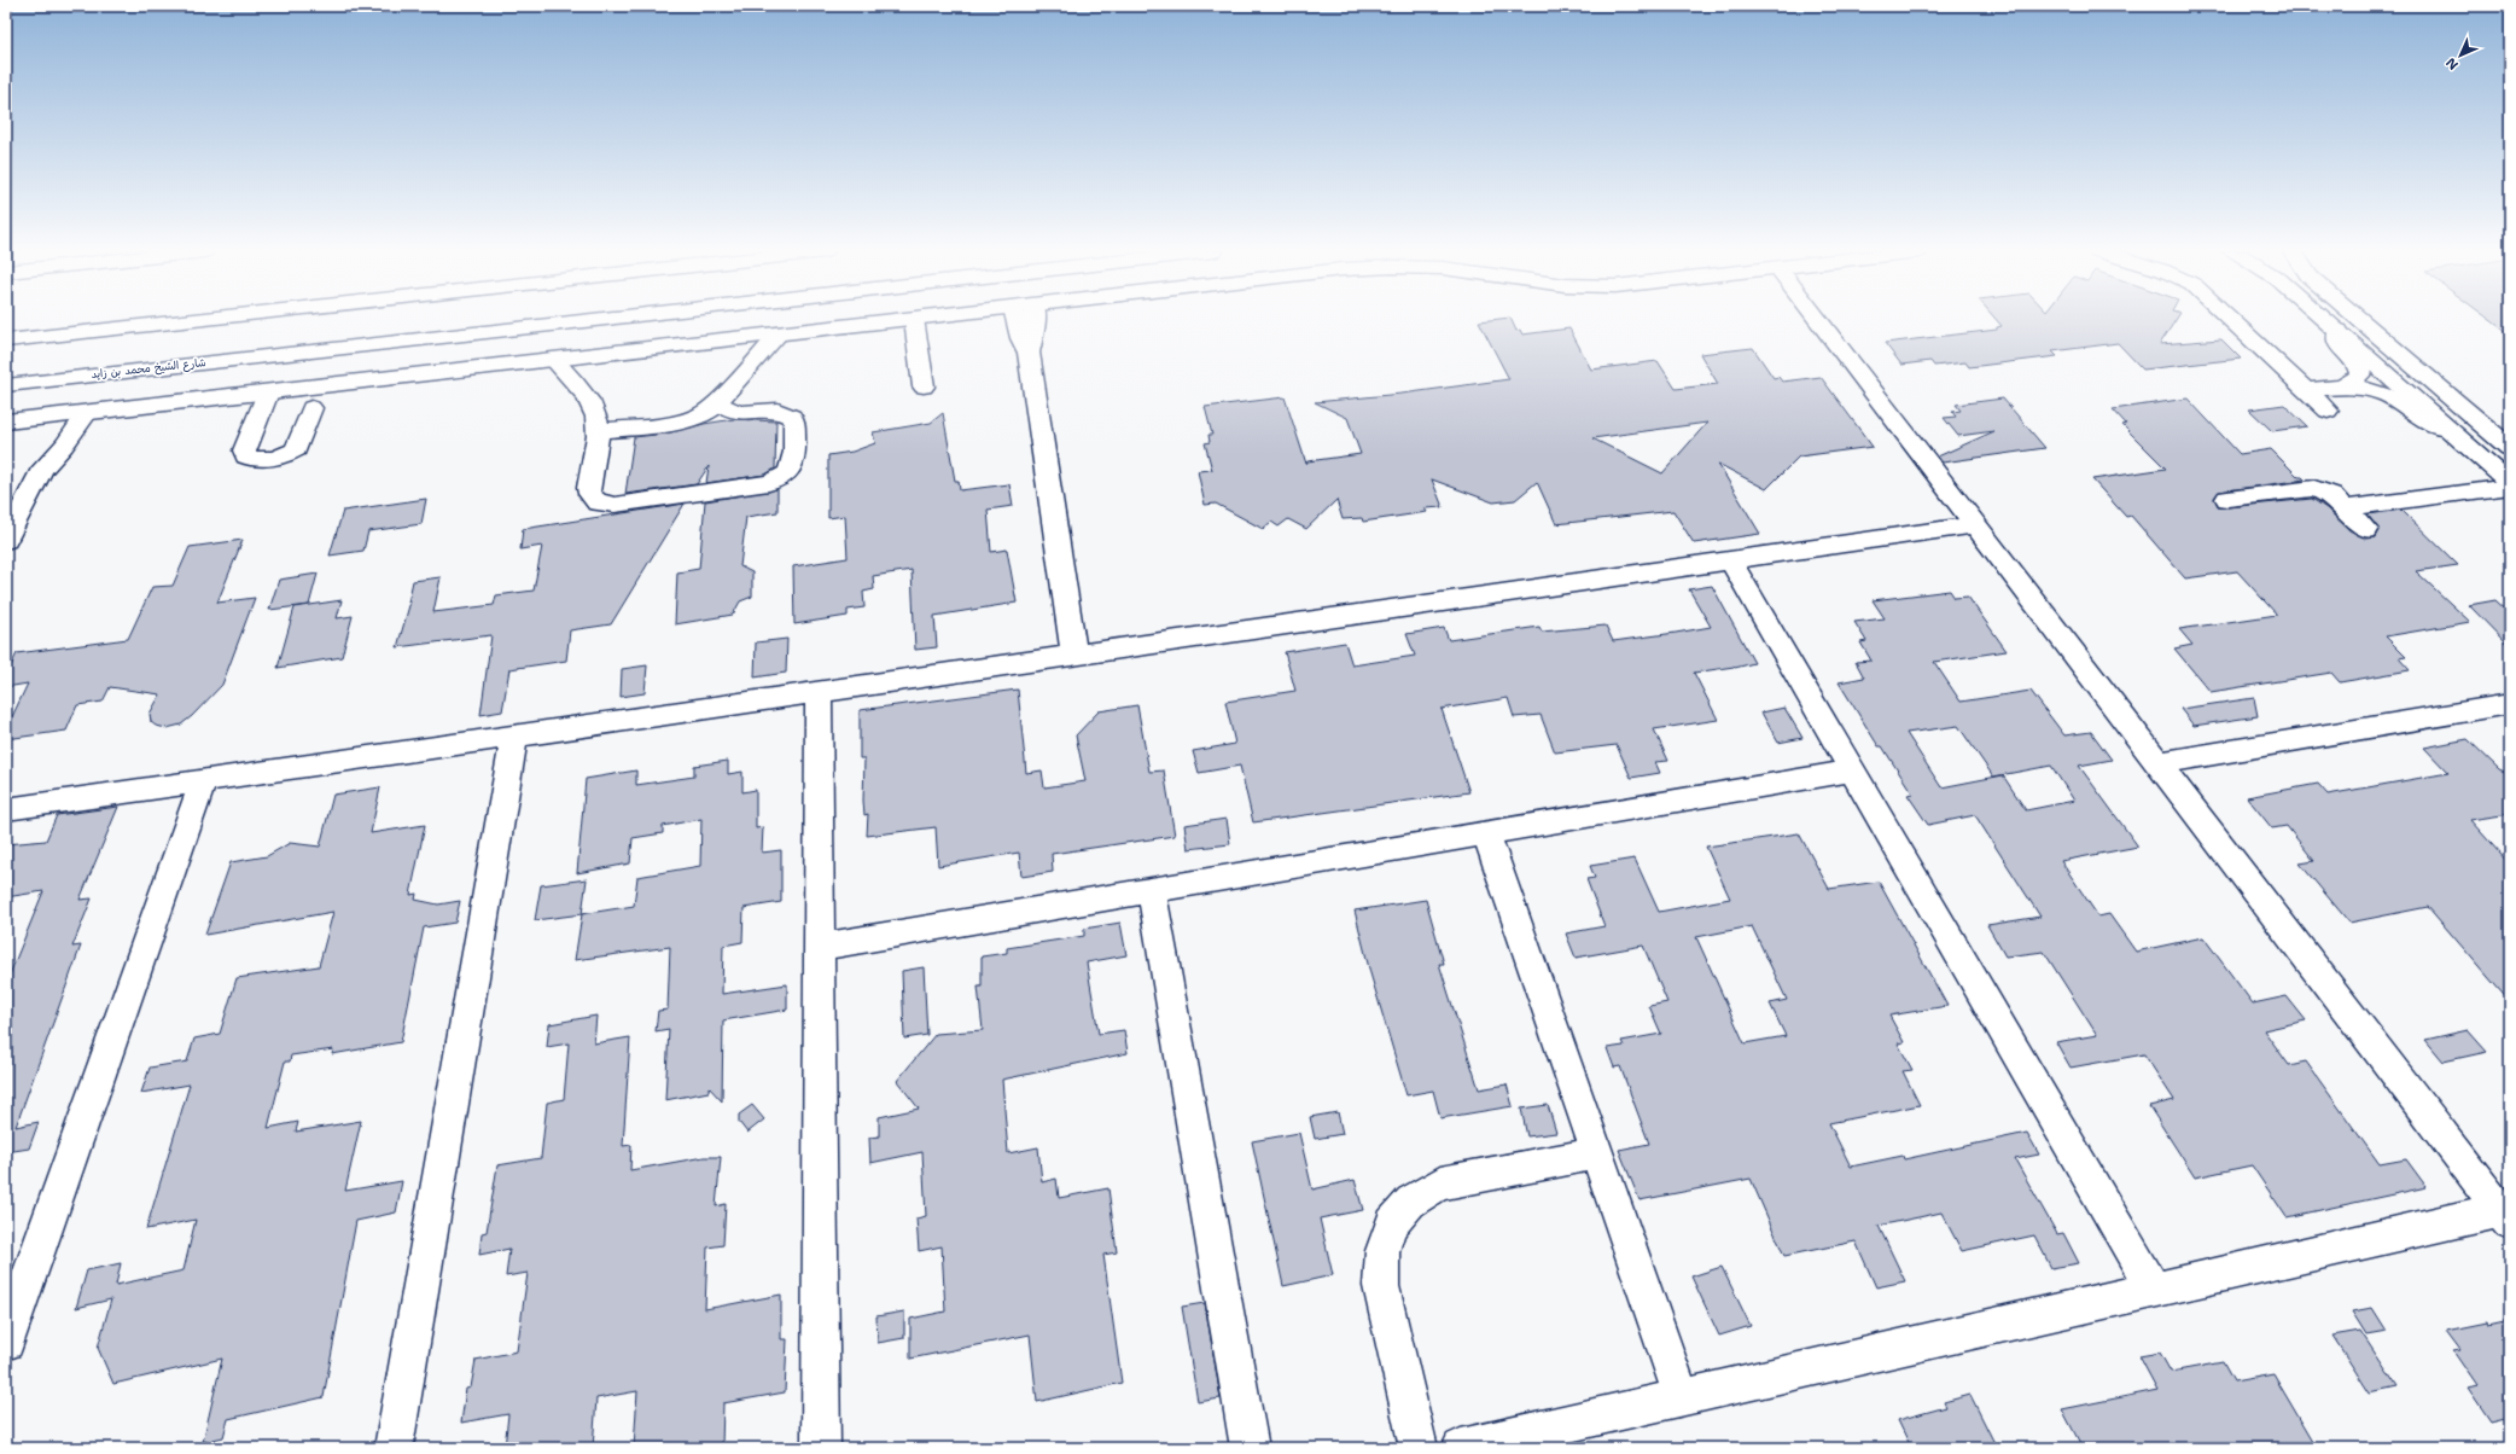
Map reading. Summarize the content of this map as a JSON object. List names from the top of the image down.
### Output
{
  "streets": {
    "main road": ["شارع الشيخ محمد بن زايد"]
  },
  "north": "bottom left"
}
